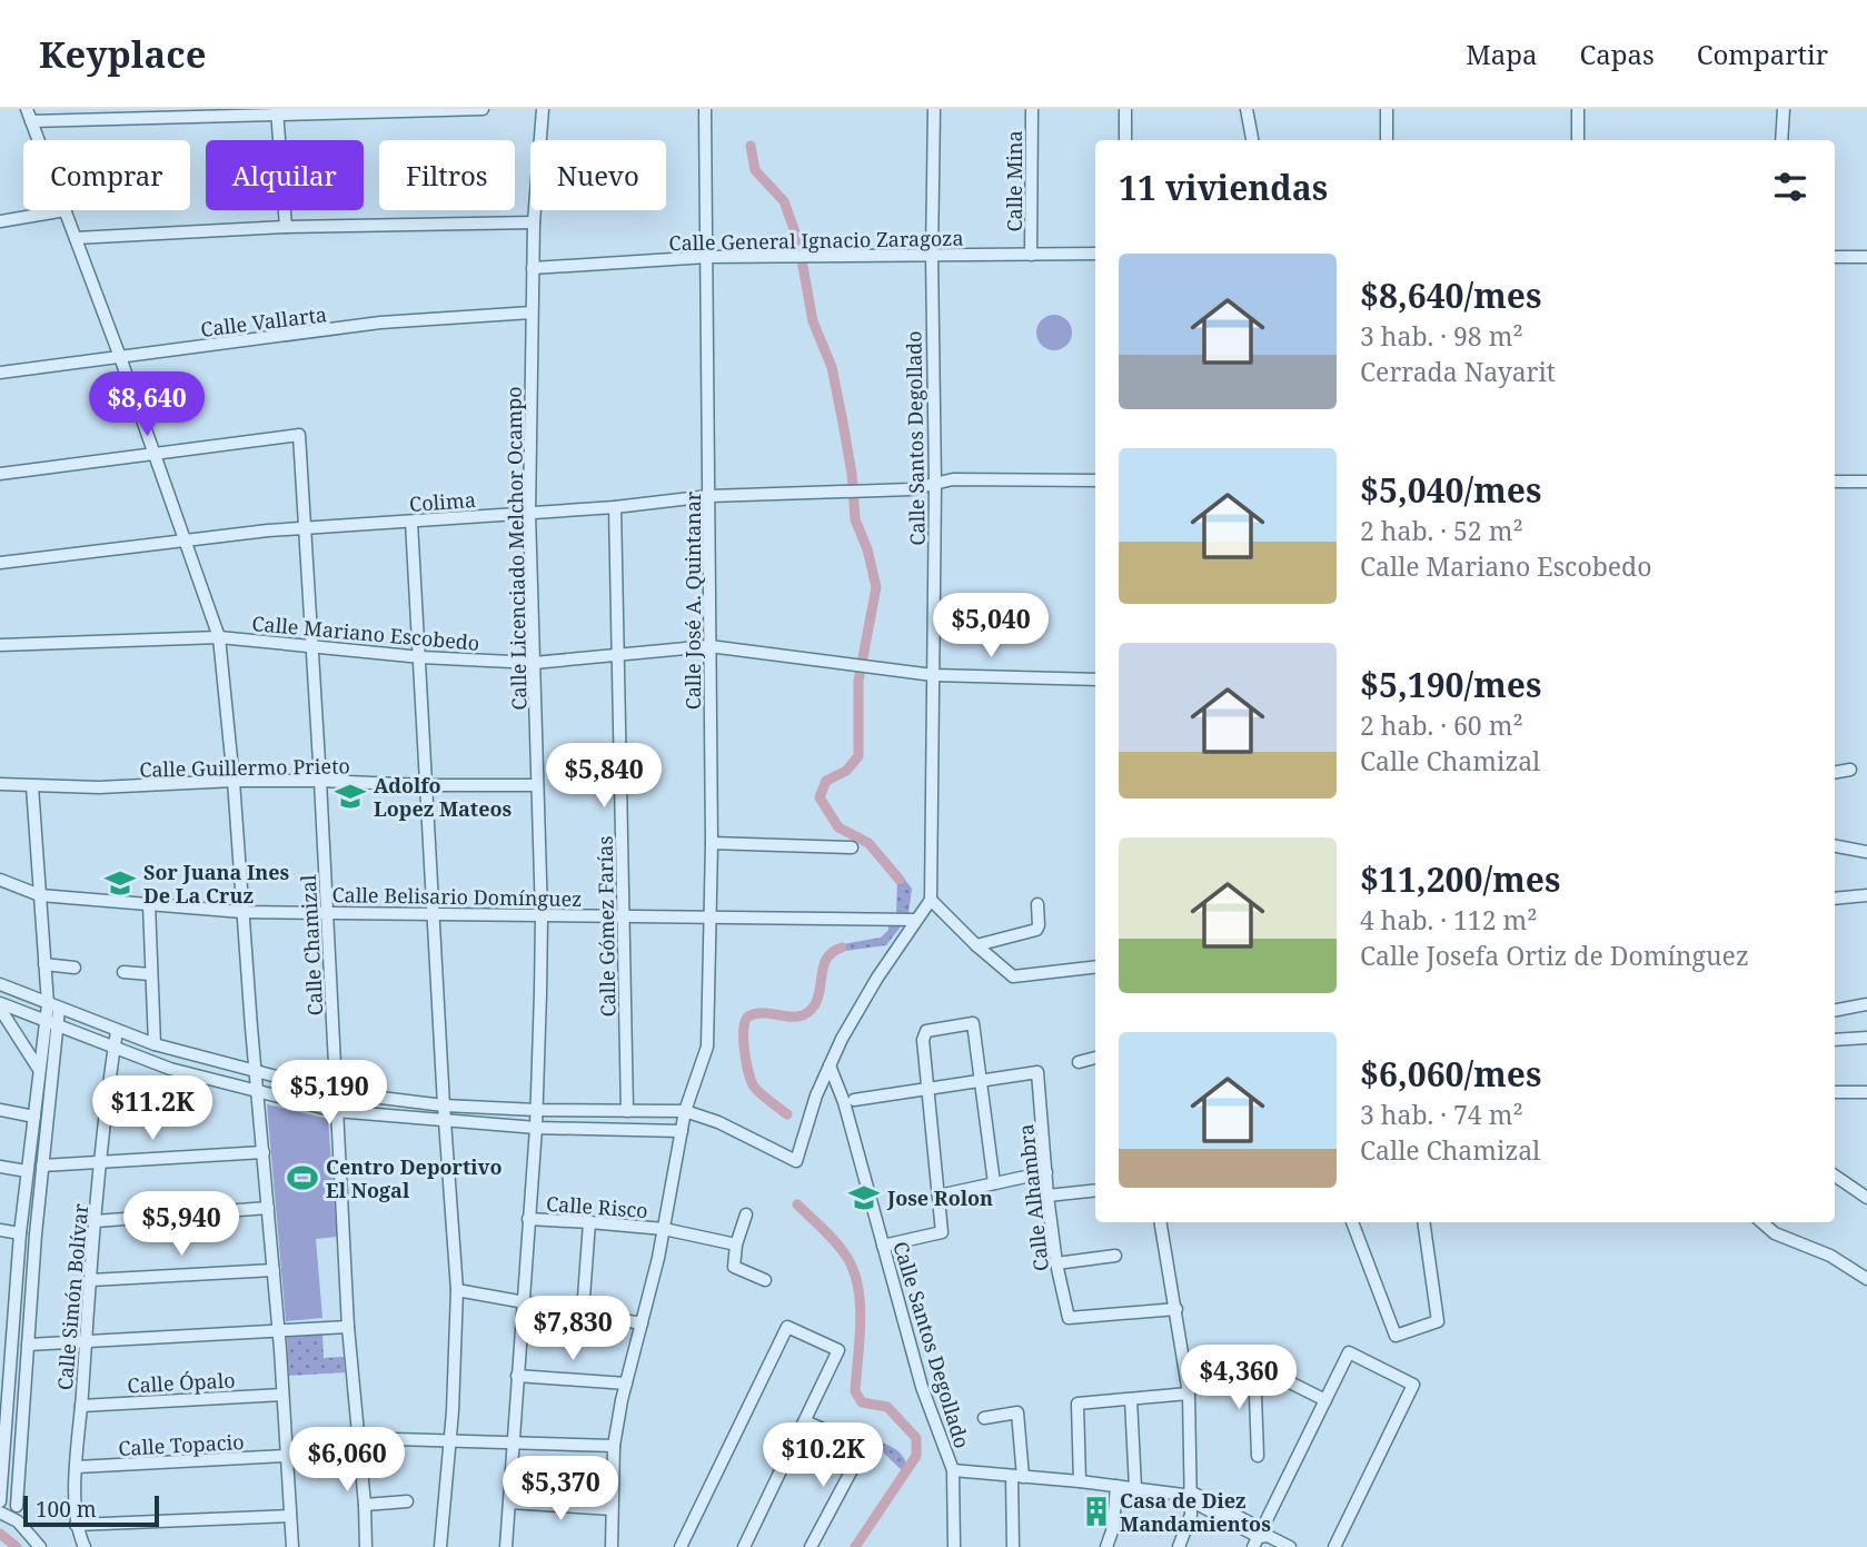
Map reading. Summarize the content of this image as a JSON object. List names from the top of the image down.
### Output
{
  "streets": {
    "street": [
      "Calle Mina",
      "Calle General Ignacio Zaragoza",
      "Calle Vallarta",
      "Calle Santos Degollado",
      "Colima",
      "Calle Licenciado Melchor Ocampo",
      "Calle José A. Quintanar",
      "Calle Mariano Escobedo",
      "Calle Guillermo Prieto",
      "Calle Belisario Domínguez",
      "Calle Gómez Farías",
      "Calle Chamizal",
      "Calle Alhambra",
      "Calle Risco",
      "Calle Simón Bolívar",
      "Calle Ópalo",
      "Calle Topacio"
    ]
  },
  "crossings": [
    ["Calle Mina", "Calle General Ignacio Zaragoza"],
    ["Calle General Ignacio Zaragoza", "Calle Santos Degollado"],
    ["Calle General Ignacio Zaragoza", "Calle Licenciado Melchor Ocampo"],
    ["Calle General Ignacio Zaragoza", "Calle José A. Quintanar"],
    ["Calle Vallarta", "Calle Licenciado Melchor Ocampo"],
    ["Calle Santos Degollado", "Colima"],
    ["Calle Santos Degollado", "Calle Mariano Escobedo"],
    ["Colima", "Calle Licenciado Melchor Ocampo"],
    ["Colima", "Calle José A. Quintanar"],
    ["Colima", "Calle Gómez Farías"],
    ["Colima", "Calle Chamizal"],
    ["Calle Licenciado Melchor Ocampo", "Calle Mariano Escobedo"],
    ["Calle Licenciado Melchor Ocampo", "Calle Guillermo Prieto"],
    ["Calle Licenciado Melchor Ocampo", "Calle Belisario Domínguez"],
    ["Calle Licenciado Melchor Ocampo", "Calle Risco"],
    ["Calle José A. Quintanar", "Calle Mariano Escobedo"],
    ["Calle José A. Quintanar", "Calle Belisario Domínguez"],
    ["Calle José A. Quintanar", "Calle Risco"],
    ["Calle Mariano Escobedo", "Calle Gómez Farías"],
    ["Calle Mariano Escobedo", "Calle Chamizal"],
    ["Calle Guillermo Prieto", "Calle Chamizal"],
    ["Calle Belisario Domínguez", "Calle Gómez Farías"],
    ["Calle Belisario Domínguez", "Calle Chamizal"],
    ["Calle Simón Bolívar", "Calle Ópalo"],
    ["Calle Simón Bolívar", "Calle Topacio"]
  ],
  "places": {
    "school or university": ["Adolfo Lopez Mateos", "Sor Juana Ines De La Cruz", "Jose Rolon"],
    "sports": ["Centro Deportivo El Nogal"],
    "building": ["Casa de Diez Mandamientos"]
  },
  "scale_bar": "100 m",
  "page": {
    "header": "Keyplace",
    "nav": ["Mapa", "Capas", "Compartir"],
    "chip": [
      "Comprar",
      "Alquilar",
      "Filtros",
      "Nuevo"
    ],
    "heading": "11 viviendas",
    "list": [
      {
        "name": "$8,640/mes",
        "note": "3 hab. · 98 m² · Cerrada Nayarit"
      },
      {
        "name": "$5,040/mes",
        "note": "2 hab. · 52 m² · Calle Mariano Escobedo"
      },
      {
        "name": "$5,190/mes",
        "note": "2 hab. · 60 m² · Calle Chamizal"
      },
      {
        "name": "$11,200/mes",
        "note": "4 hab. · 112 m² · Calle Josefa Ortiz de Domínguez"
      },
      {
        "name": "$6,060/mes",
        "note": "3 hab. · 74 m² · Calle Chamizal"
      }
    ],
    "price": [
      "$8,640",
      "$5,040",
      "$5,840",
      "$5,190",
      "$11.2K",
      "$5,940",
      "$7,830",
      "$4,360",
      "$10.2K",
      "$6,060",
      "$5,370"
    ],
    "scale": "100 m"
  }
}
